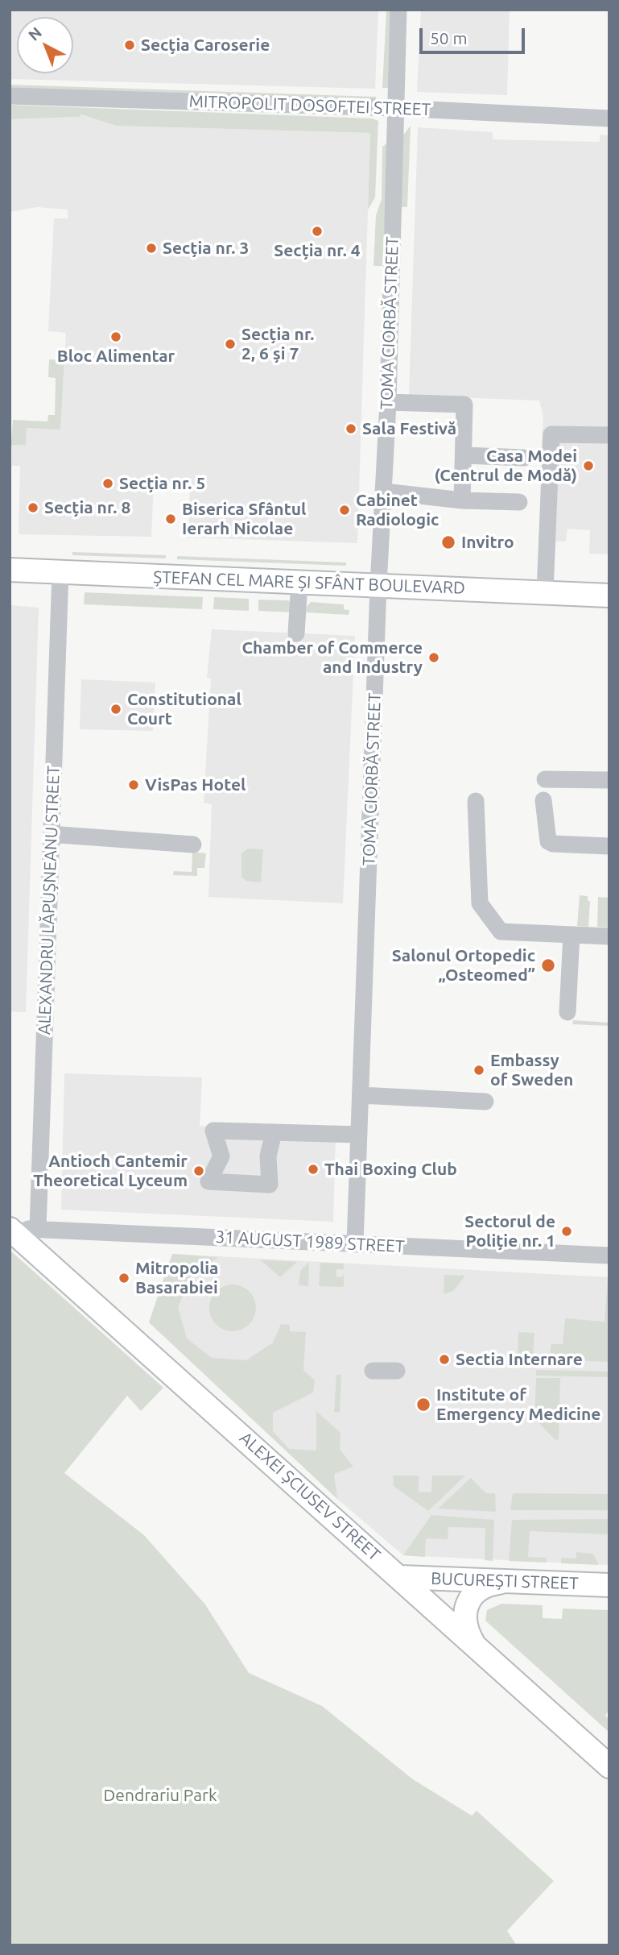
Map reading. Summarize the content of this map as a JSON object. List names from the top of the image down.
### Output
{
  "streets": {
    "main road": ["ȘTEFAN CEL MARE ȘI SFÂNT BOULEVARD", "ALEXEI ȘCIUSEV STREET", "BUCUREȘTI STREET"],
    "street": [
      "MITROPOLIT DOSOFTEI STREET",
      "TOMA CIORBĂ STREET",
      "ALEXANDRU LĂPUȘNEANU STREET",
      "31 AUGUST 1989 STREET"
    ]
  },
  "crossings": [
    ["MITROPOLIT DOSOFTEI STREET", "TOMA CIORBĂ STREET"],
    ["TOMA CIORBĂ STREET", "ȘTEFAN CEL MARE ȘI SFÂNT BOULEVARD"],
    ["TOMA CIORBĂ STREET", "31 AUGUST 1989 STREET"],
    ["ȘTEFAN CEL MARE ȘI SFÂNT BOULEVARD", "ALEXANDRU LĂPUȘNEANU STREET"],
    ["ALEXANDRU LĂPUȘNEANU STREET", "31 AUGUST 1989 STREET"],
    ["31 AUGUST 1989 STREET", "ALEXEI ȘCIUSEV STREET"],
    ["ALEXEI ȘCIUSEV STREET", "BUCUREȘTI STREET"]
  ],
  "parks": ["Dendrariu Park"],
  "places": [
    "Secția Caroserie",
    "Secția nr. 4",
    "Secția nr. 3",
    "Bloc Alimentar",
    "Secția nr. 2, 6 și 7",
    "Sala Festivă",
    "Casa Modei (Centrul de Modă)",
    "Secția nr. 5",
    "Secția nr. 8",
    "Cabinet Radiologic",
    "Biserica Sfântul Ierarh Nicolae",
    "Invitro",
    "Chamber of Commerce and Industry",
    "Constitutional Court",
    "VisPas Hotel",
    "Salonul Ortopedic „Osteomed”",
    "Embassy of Sweden",
    "Thai Boxing Club",
    "Antioch Cantemir Theoretical Lyceum",
    "Sectorul de Poliție nr. 1",
    "Mitropolia Basarabiei",
    "Sectia Internare",
    "Institute of Emergency Medicine"
  ],
  "scale_bar": "50 m",
  "north": "top left"
}
